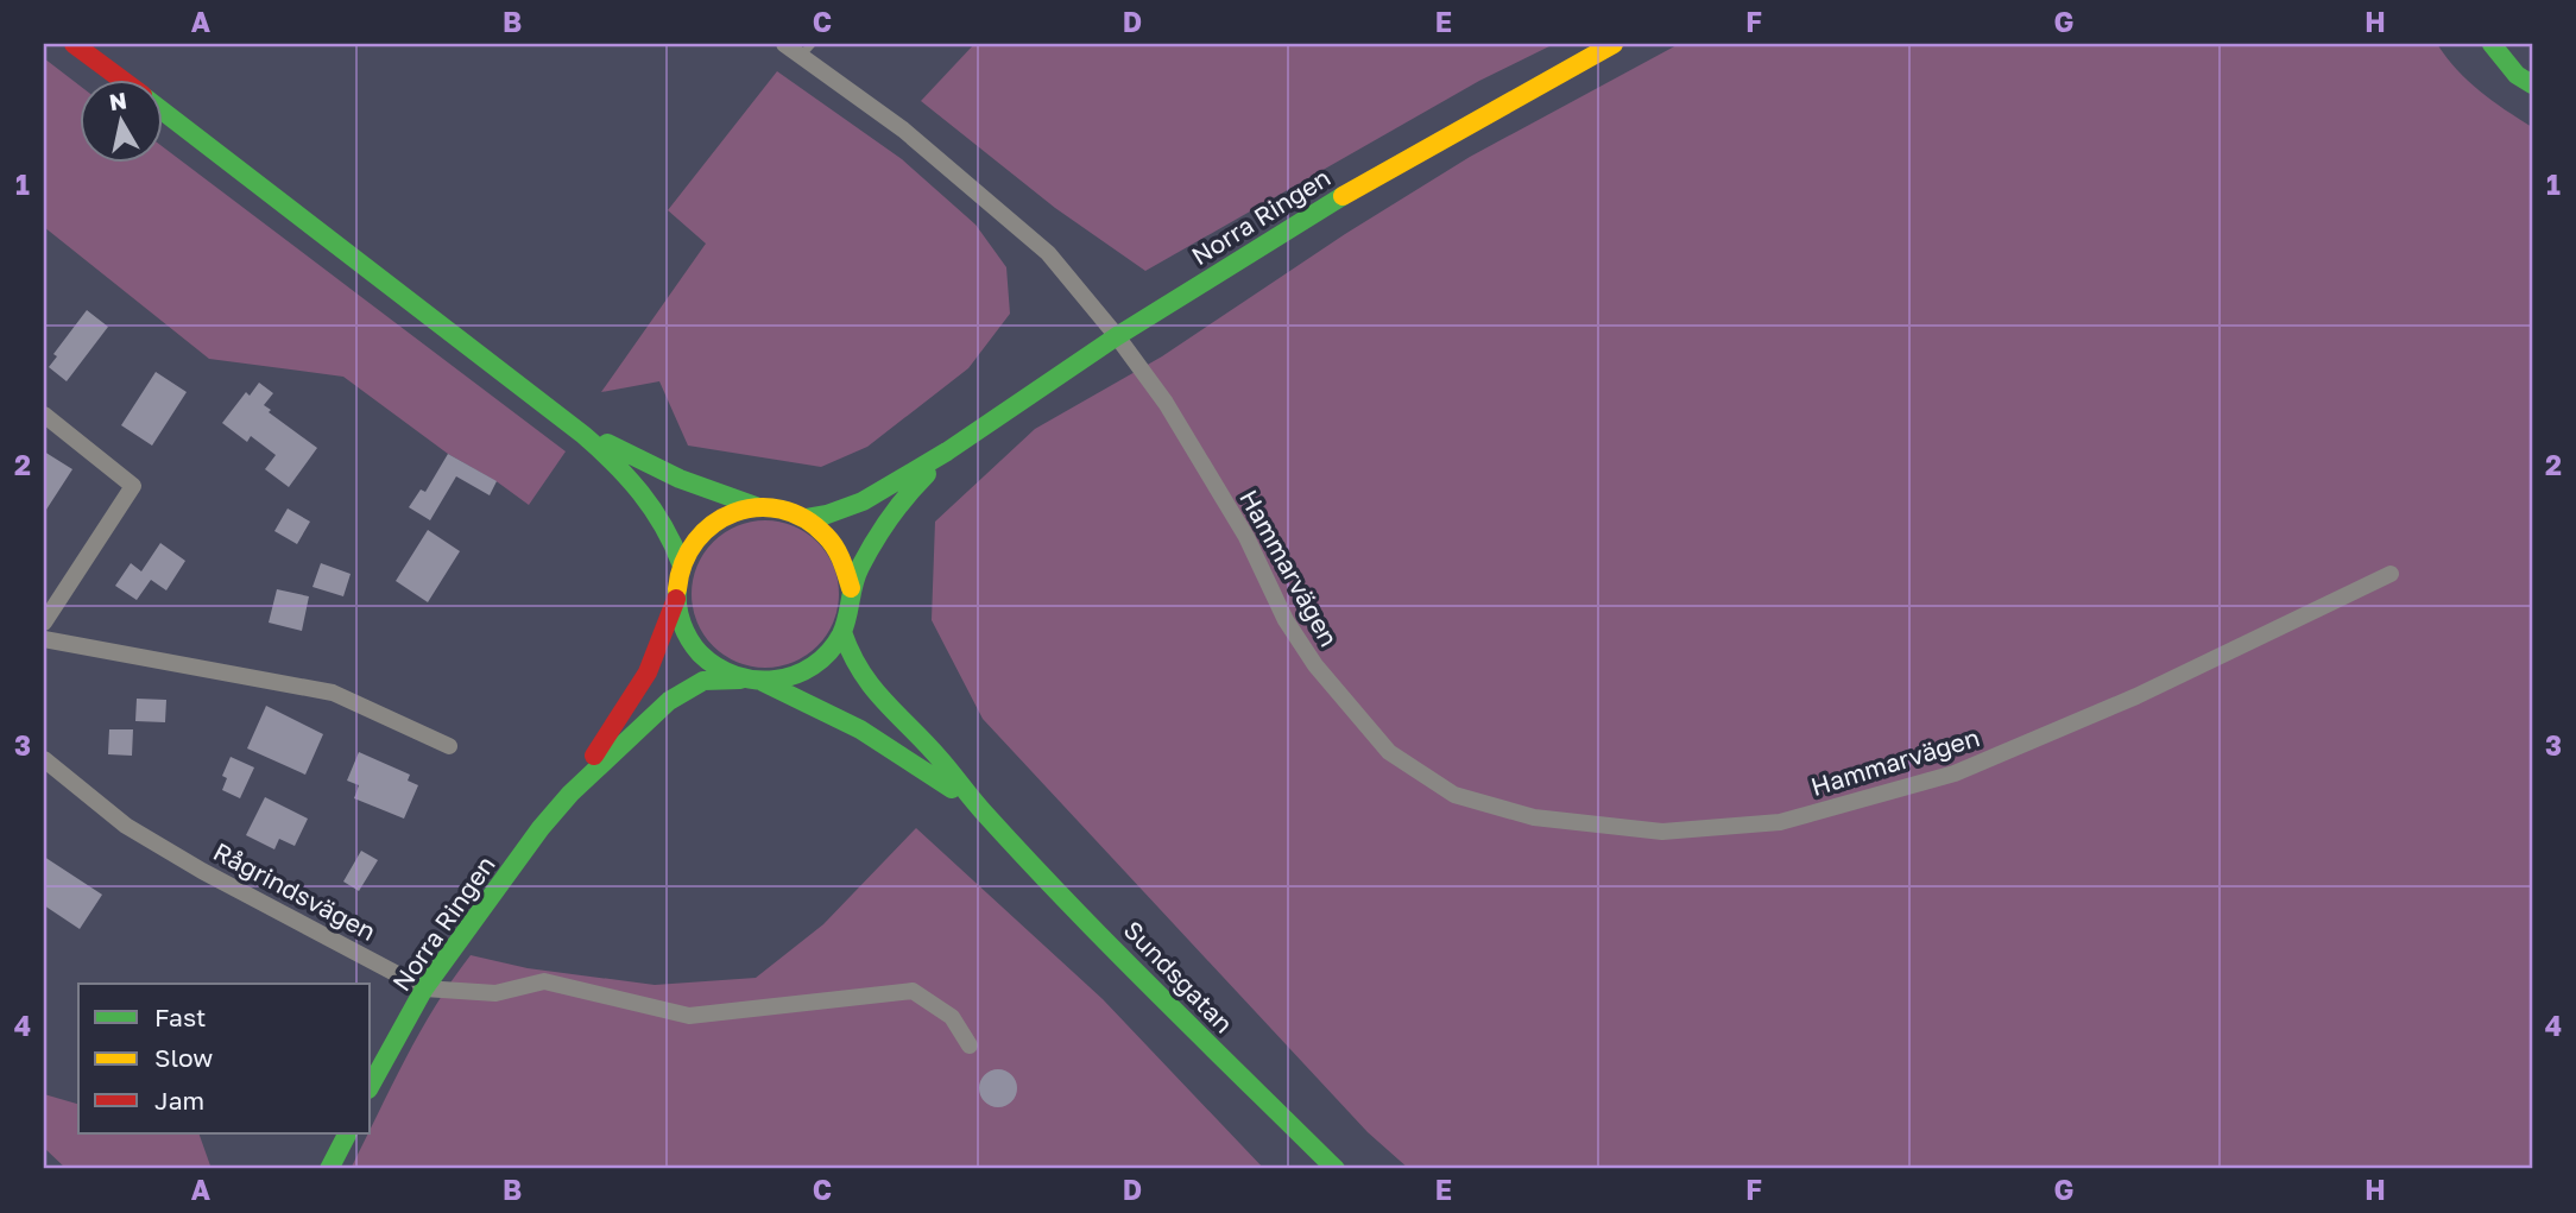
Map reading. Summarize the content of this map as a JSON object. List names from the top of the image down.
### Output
{
  "streets": {
    "main road": ["Norra Ringen", "Sundsgatan"],
    "street": ["Hammarvägen", "Rågrindsvägen"]
  },
  "crossings": [
    ["Norra Ringen", "Hammarvägen"],
    ["Norra Ringen", "Rågrindsvägen"],
    ["Norra Ringen", "Sundsgatan"]
  ],
  "legend": ["Fast", "Slow", "Jam"],
  "north": "top",
  "grid": {
    "columns": [
      "A",
      "B",
      "C",
      "D",
      "E",
      "F",
      "G",
      "H"
    ],
    "rows": [
      "1",
      "2",
      "3",
      "4"
    ]
  }
}
